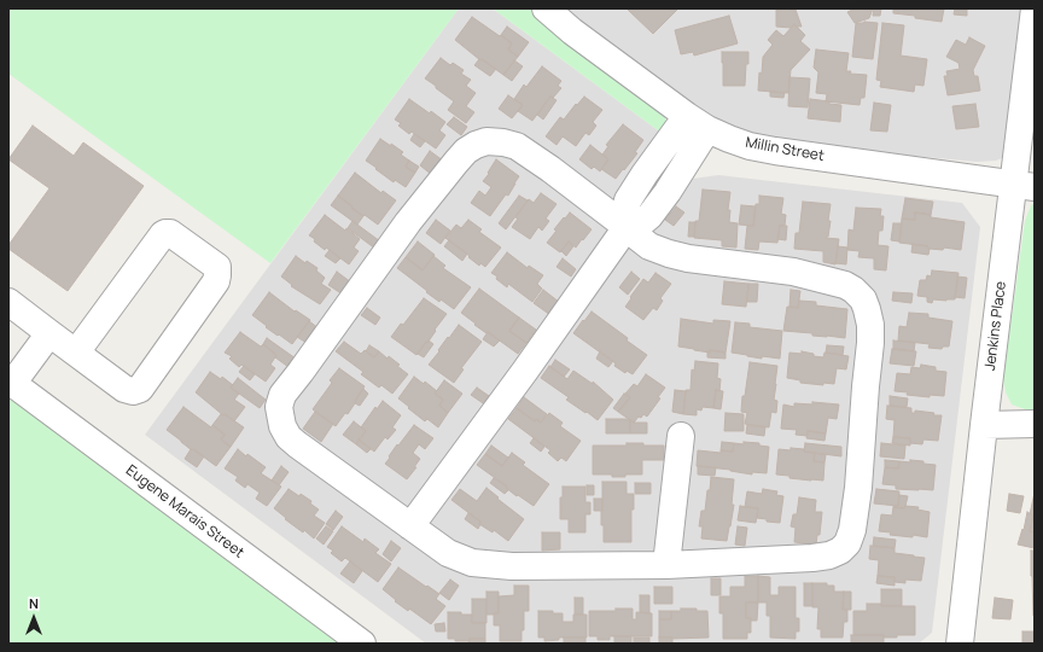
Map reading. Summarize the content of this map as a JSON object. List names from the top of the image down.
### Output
{
  "streets": {
    "street": ["Millin Street", "Jenkins Place", "Eugene Marais Street"]
  },
  "crossings": [
    ["Millin Street", "Jenkins Place"]
  ],
  "north": "top"
}
